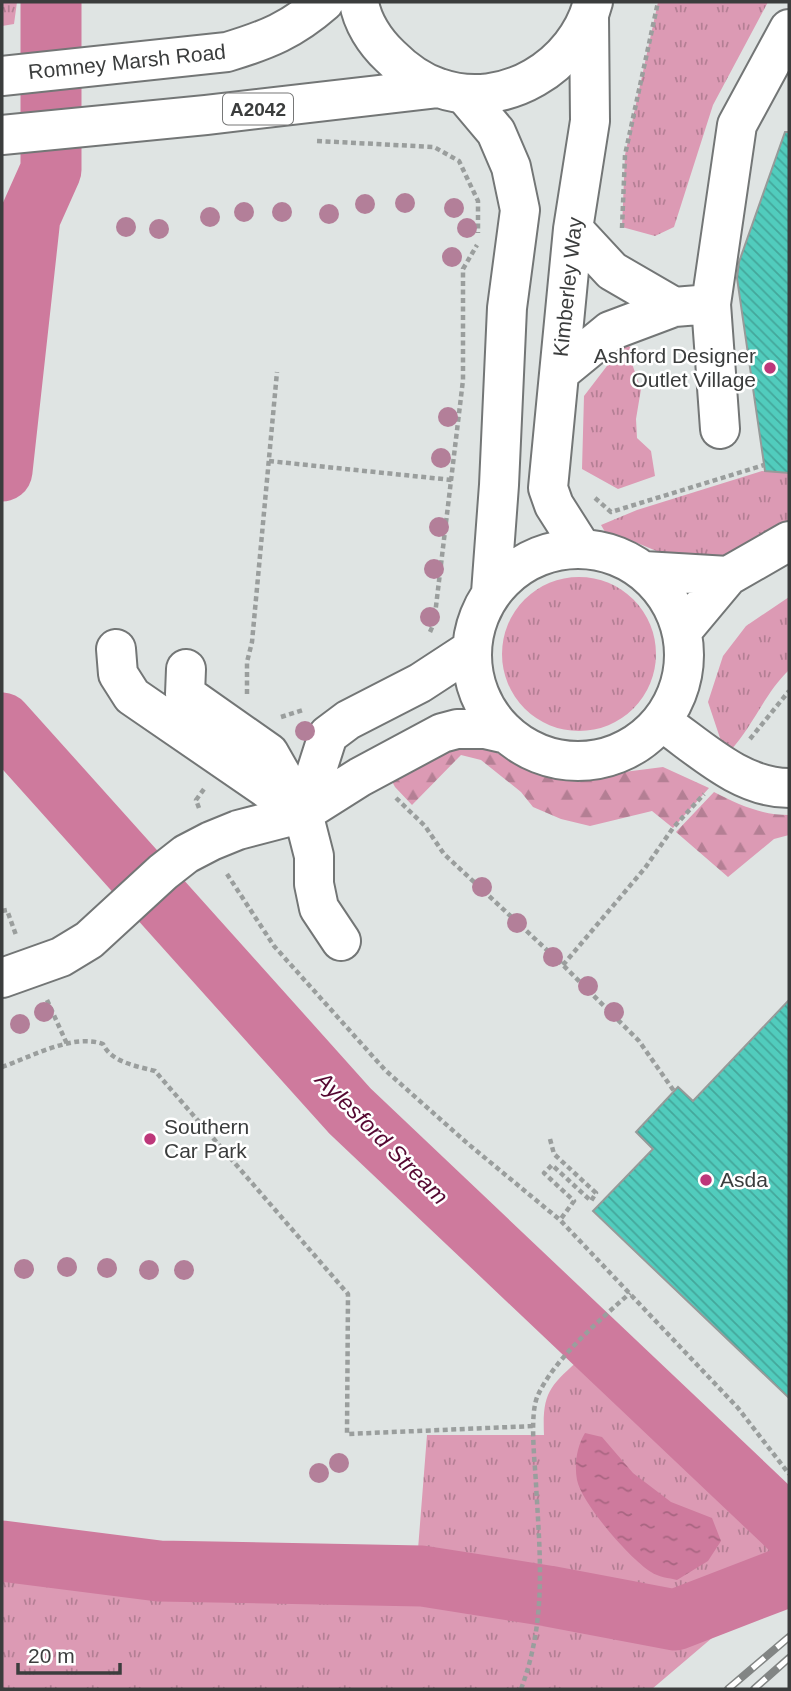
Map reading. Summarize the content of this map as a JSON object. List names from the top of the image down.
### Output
{
  "streets": {
    "street": ["Romney Marsh Road", "A2042", "Kimberley Way"]
  },
  "water": ["Aylesford Stream"],
  "places": ["Ashford Designer Outlet Village", "Southern Car Park", "Asda"],
  "scale_bar": "20 m"
}
